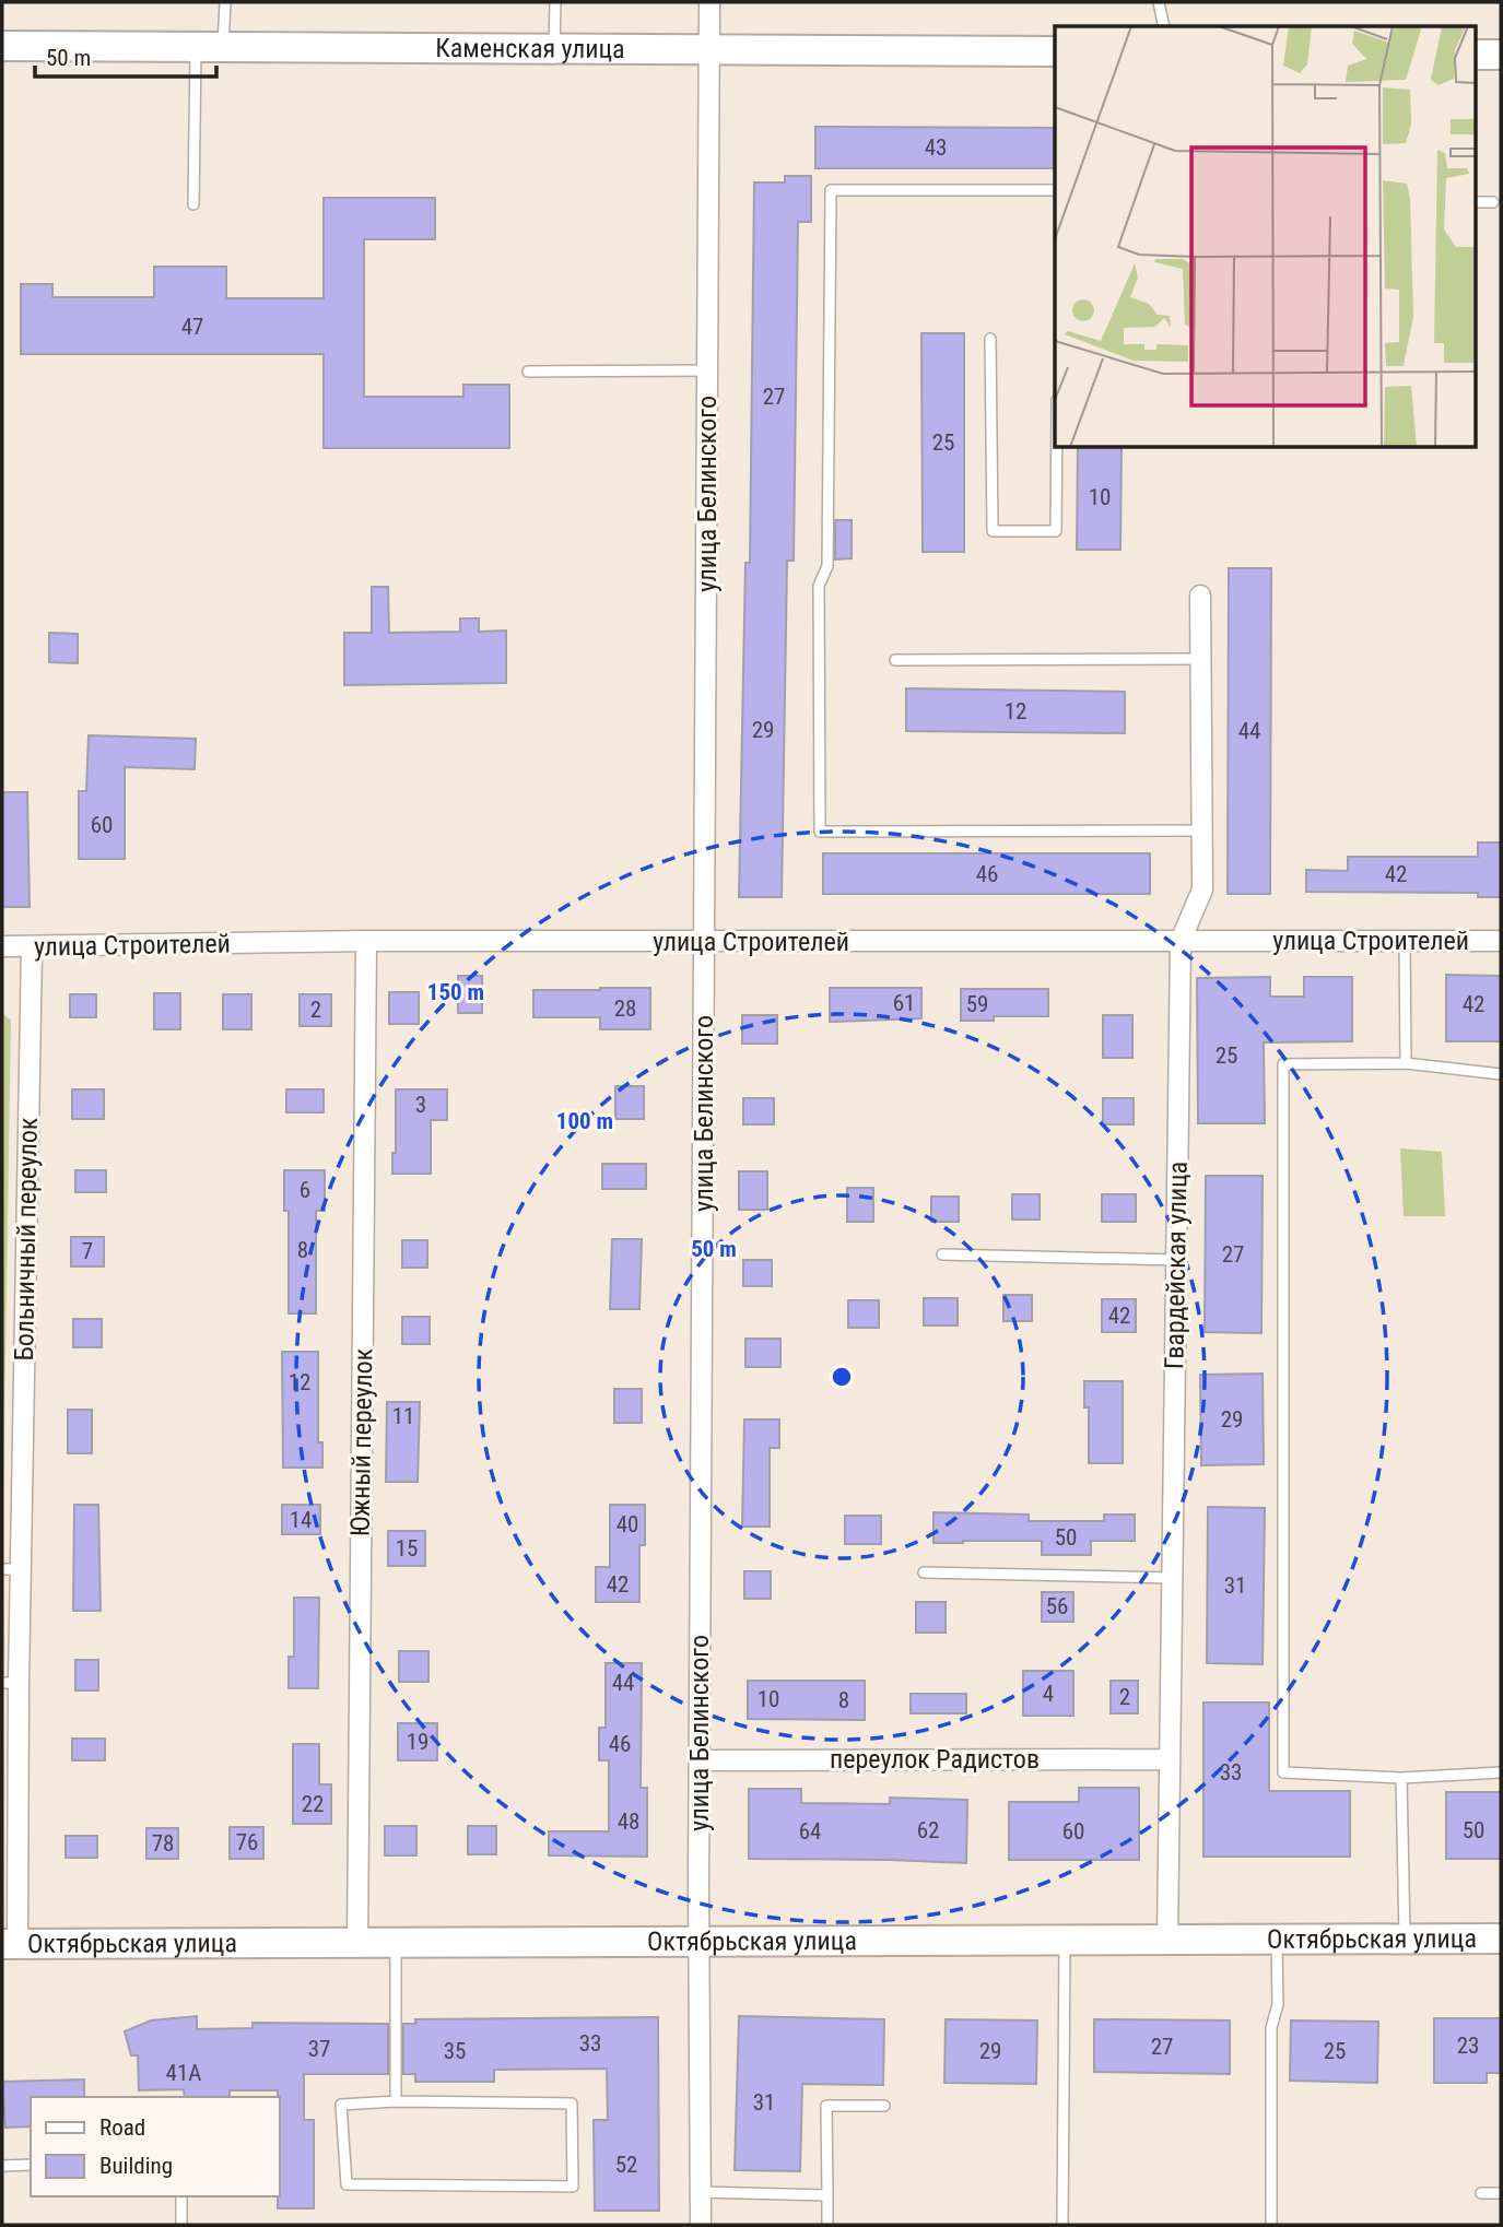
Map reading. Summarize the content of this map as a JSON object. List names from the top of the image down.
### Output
{
  "streets": {
    "main road": ["Каменская улица", "Октябрьская улица"],
    "street": [
      "улица Белинского",
      "улица Строителей",
      "Больничный переулок",
      "Гвардейская улица",
      "Южный переулок",
      "переулок Радистов"
    ]
  },
  "crossings": [
    ["Каменская улица", "улица Белинского"],
    ["улица Белинского", "улица Строителей"],
    ["улица Белинского", "переулок Радистов"],
    ["улица Белинского", "Октябрьская улица"],
    ["улица Строителей", "Больничный переулок"],
    ["улица Строителей", "Гвардейская улица"],
    ["улица Строителей", "Южный переулок"],
    ["Больничный переулок", "Октябрьская улица"],
    ["Гвардейская улица", "переулок Радистов"],
    ["Гвардейская улица", "Октябрьская улица"],
    ["Южный переулок", "Октябрьская улица"]
  ],
  "house_numbers": [
    "43",
    "47",
    "27",
    "25",
    "10",
    "12",
    "29",
    "44",
    "60",
    "46",
    "42",
    "61",
    "59",
    "42",
    "28",
    "2",
    "25",
    "3",
    "6",
    "8",
    "7",
    "27",
    "42",
    "12",
    "11",
    "29",
    "14",
    "40",
    "50",
    "15",
    "42",
    "31",
    "56",
    "44",
    "4",
    "2",
    "10",
    "8",
    "19",
    "46",
    "33",
    "22",
    "48",
    "62",
    "50",
    "64",
    "60",
    "76",
    "78",
    "33",
    "23",
    "27",
    "37",
    "35",
    "29",
    "25",
    "41А",
    "31",
    "52"
  ],
  "legend": ["Road", "Building"],
  "scale_bar": "50 m",
  "rings": ["150 m", "100 m", "50 m"]
}
